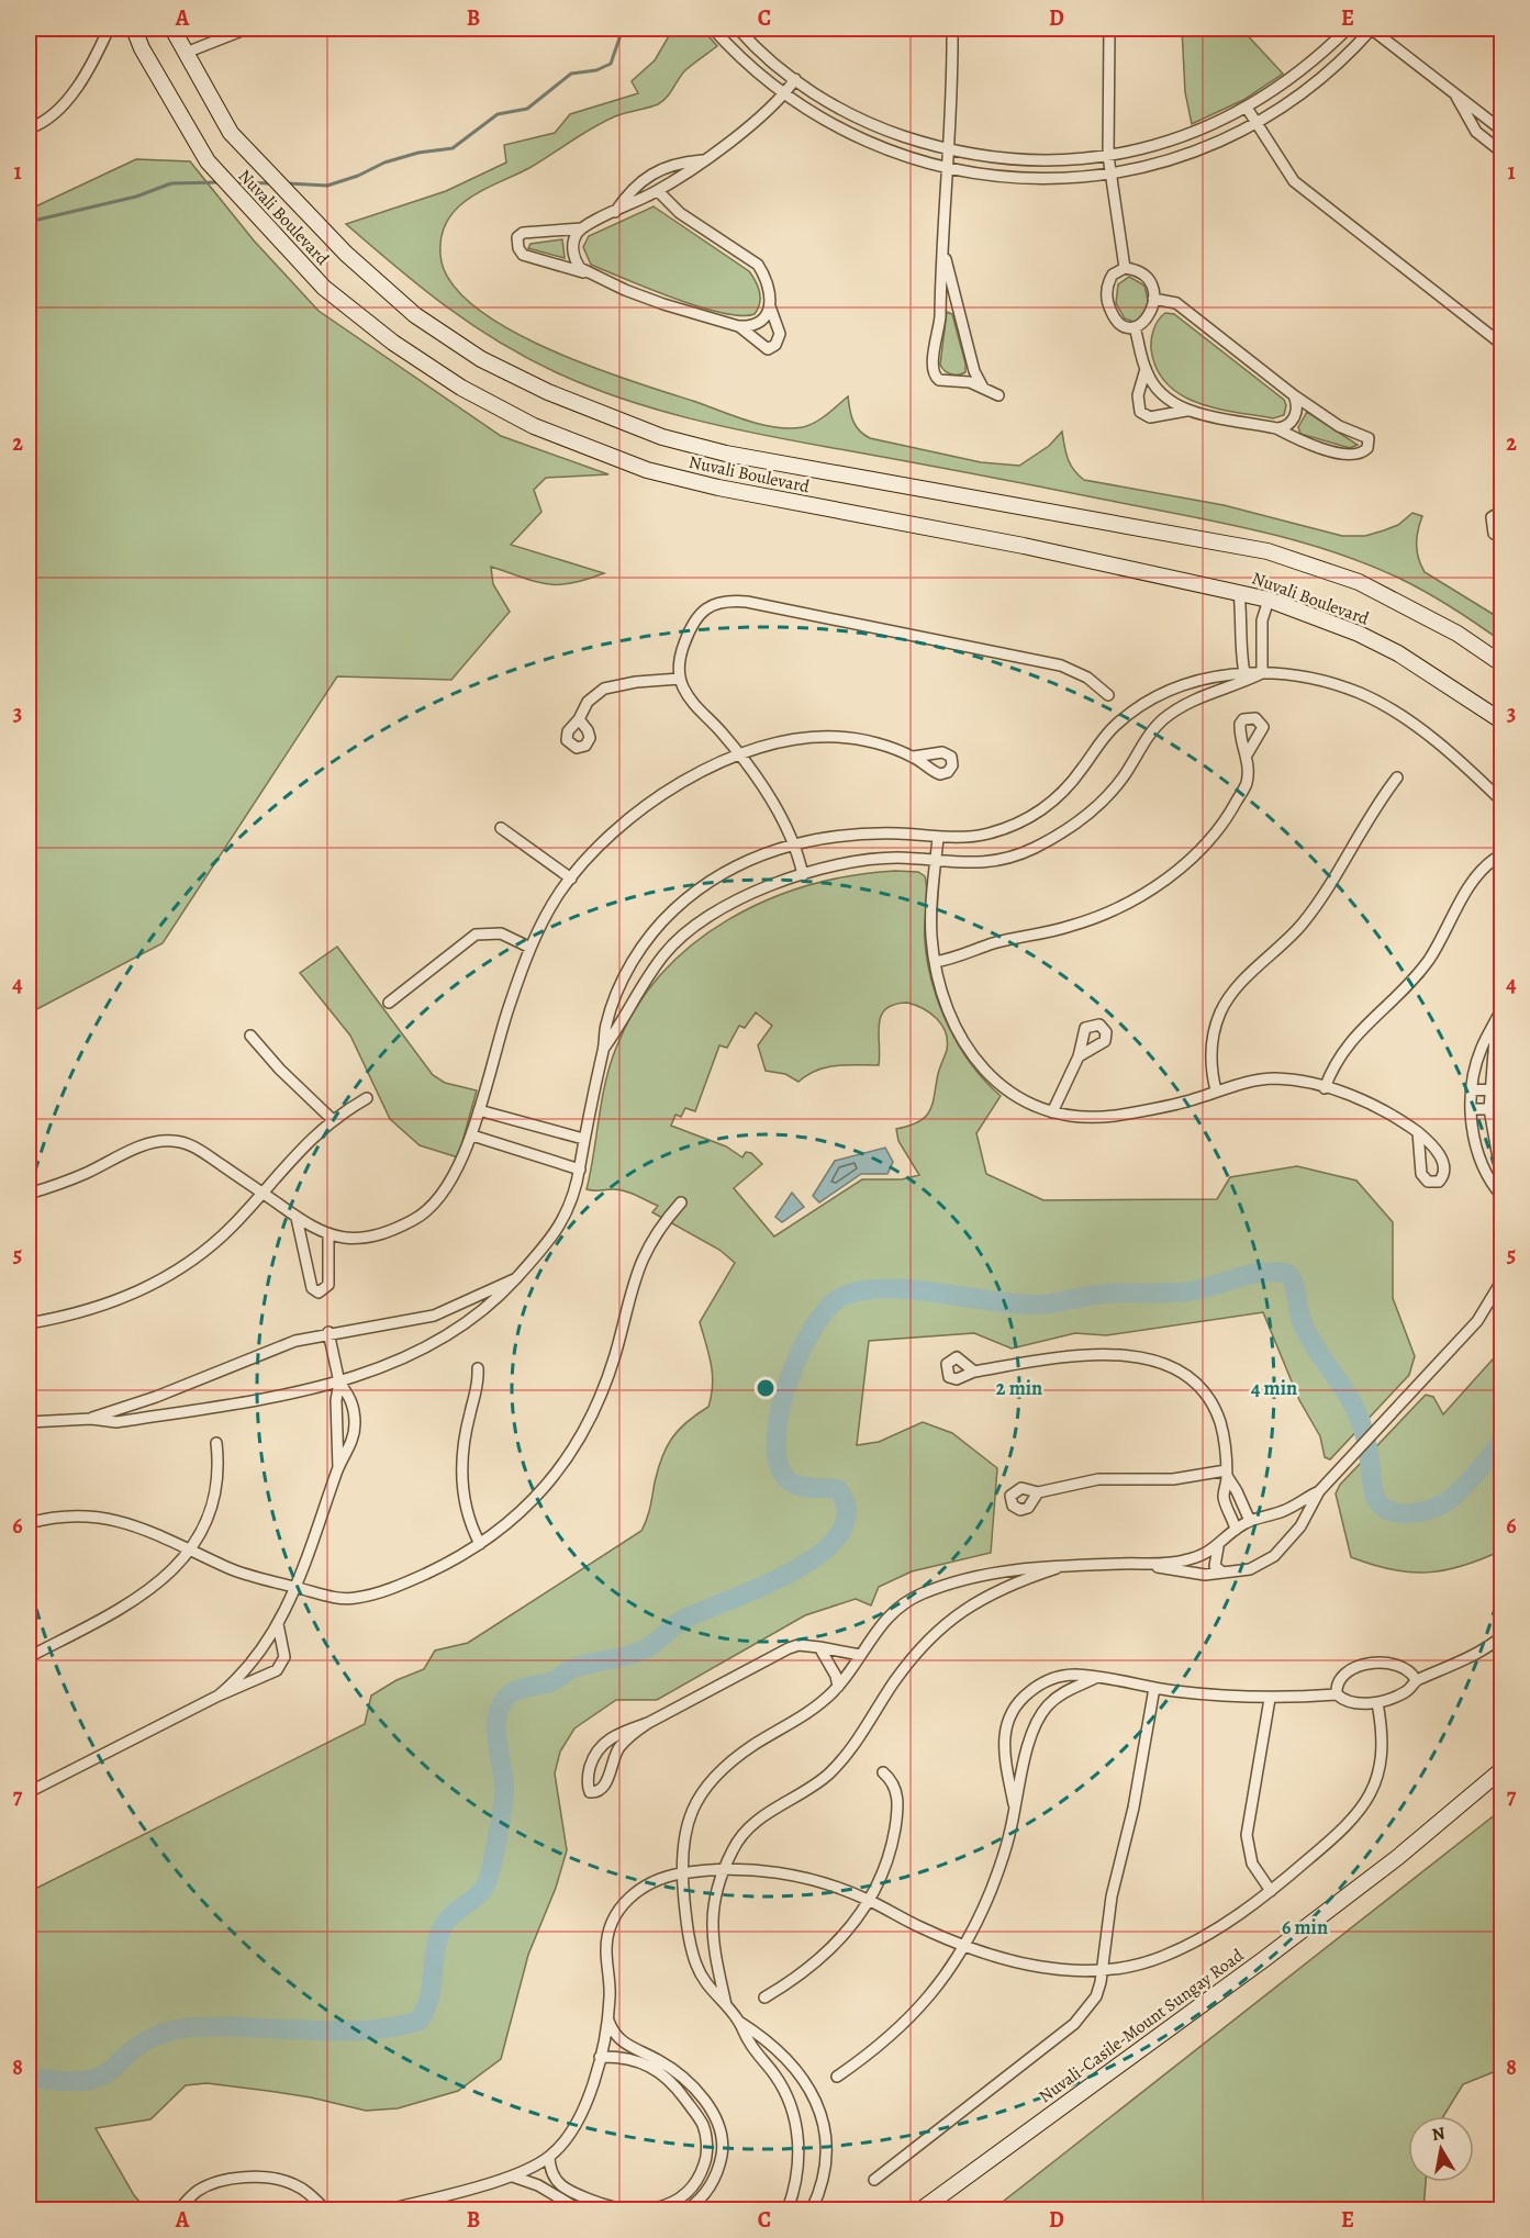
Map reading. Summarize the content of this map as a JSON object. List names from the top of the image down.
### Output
{
  "streets": {
    "main road": ["Nuvali Boulevard", "Nuvali-Casile-Mount Sungay Road"]
  },
  "north": "top",
  "grid": {
    "columns": [
      "A",
      "B",
      "C",
      "D",
      "E"
    ],
    "rows": [
      "1",
      "2",
      "3",
      "4",
      "5",
      "6",
      "7",
      "8"
    ]
  },
  "rings": ["2 min", "4 min", "6 min"]
}
